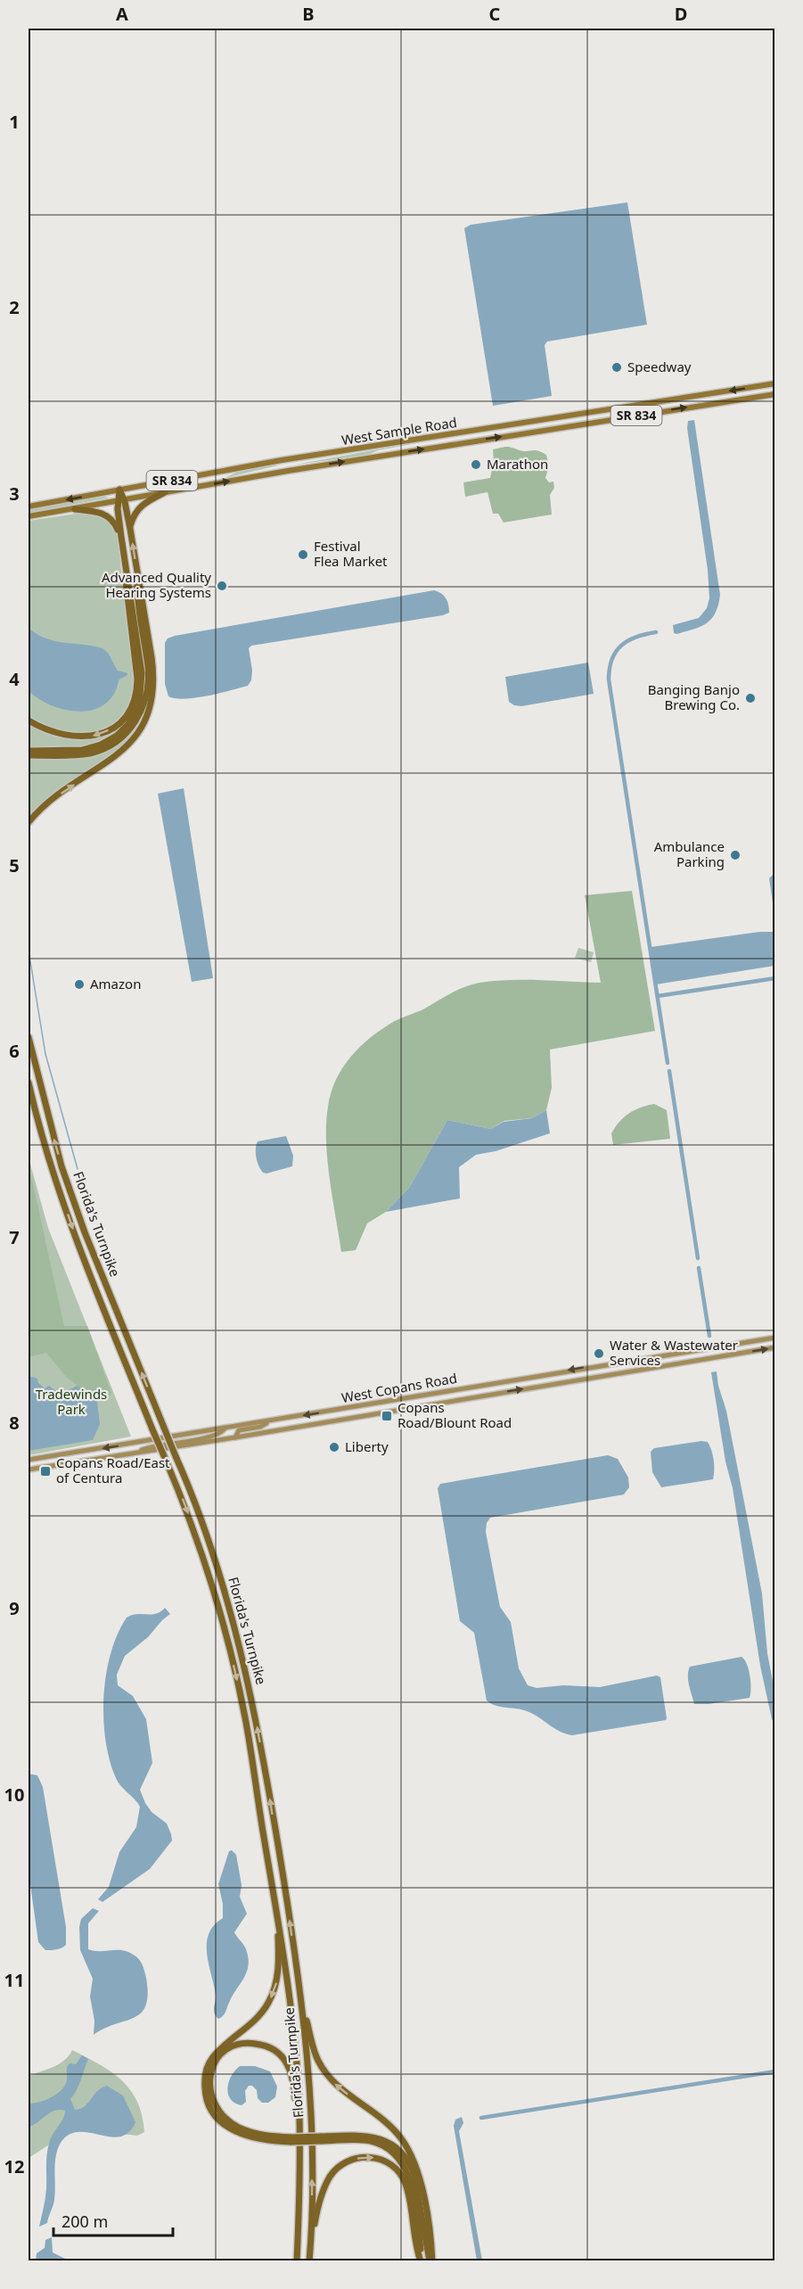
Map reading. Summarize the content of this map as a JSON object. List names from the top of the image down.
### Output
{
  "streets": {
    "highway": ["Florida's Turnpike"],
    "main road": ["SR 834", "West Sample Road", "West Copans Road"]
  },
  "parks": ["Tradewinds Park"],
  "places": {
    "other": [
      "Speedway",
      "Marathon",
      "Festival Flea Market",
      "Advanced Quality Hearing Systems",
      "Banging Banjo Brewing Co.",
      "Ambulance Parking",
      "Amazon",
      "Water & Wastewater Services",
      "Liberty"
    ],
    "transit": ["Copans Road/Blount Road", "Copans Road/East of Centura"]
  },
  "scale_bar": "200 m",
  "grid": {
    "columns": [
      "A",
      "B",
      "C",
      "D"
    ],
    "rows": [
      "1",
      "2",
      "3",
      "4",
      "5",
      "6",
      "7",
      "8",
      "9",
      "10",
      "11",
      "12"
    ]
  }
}
